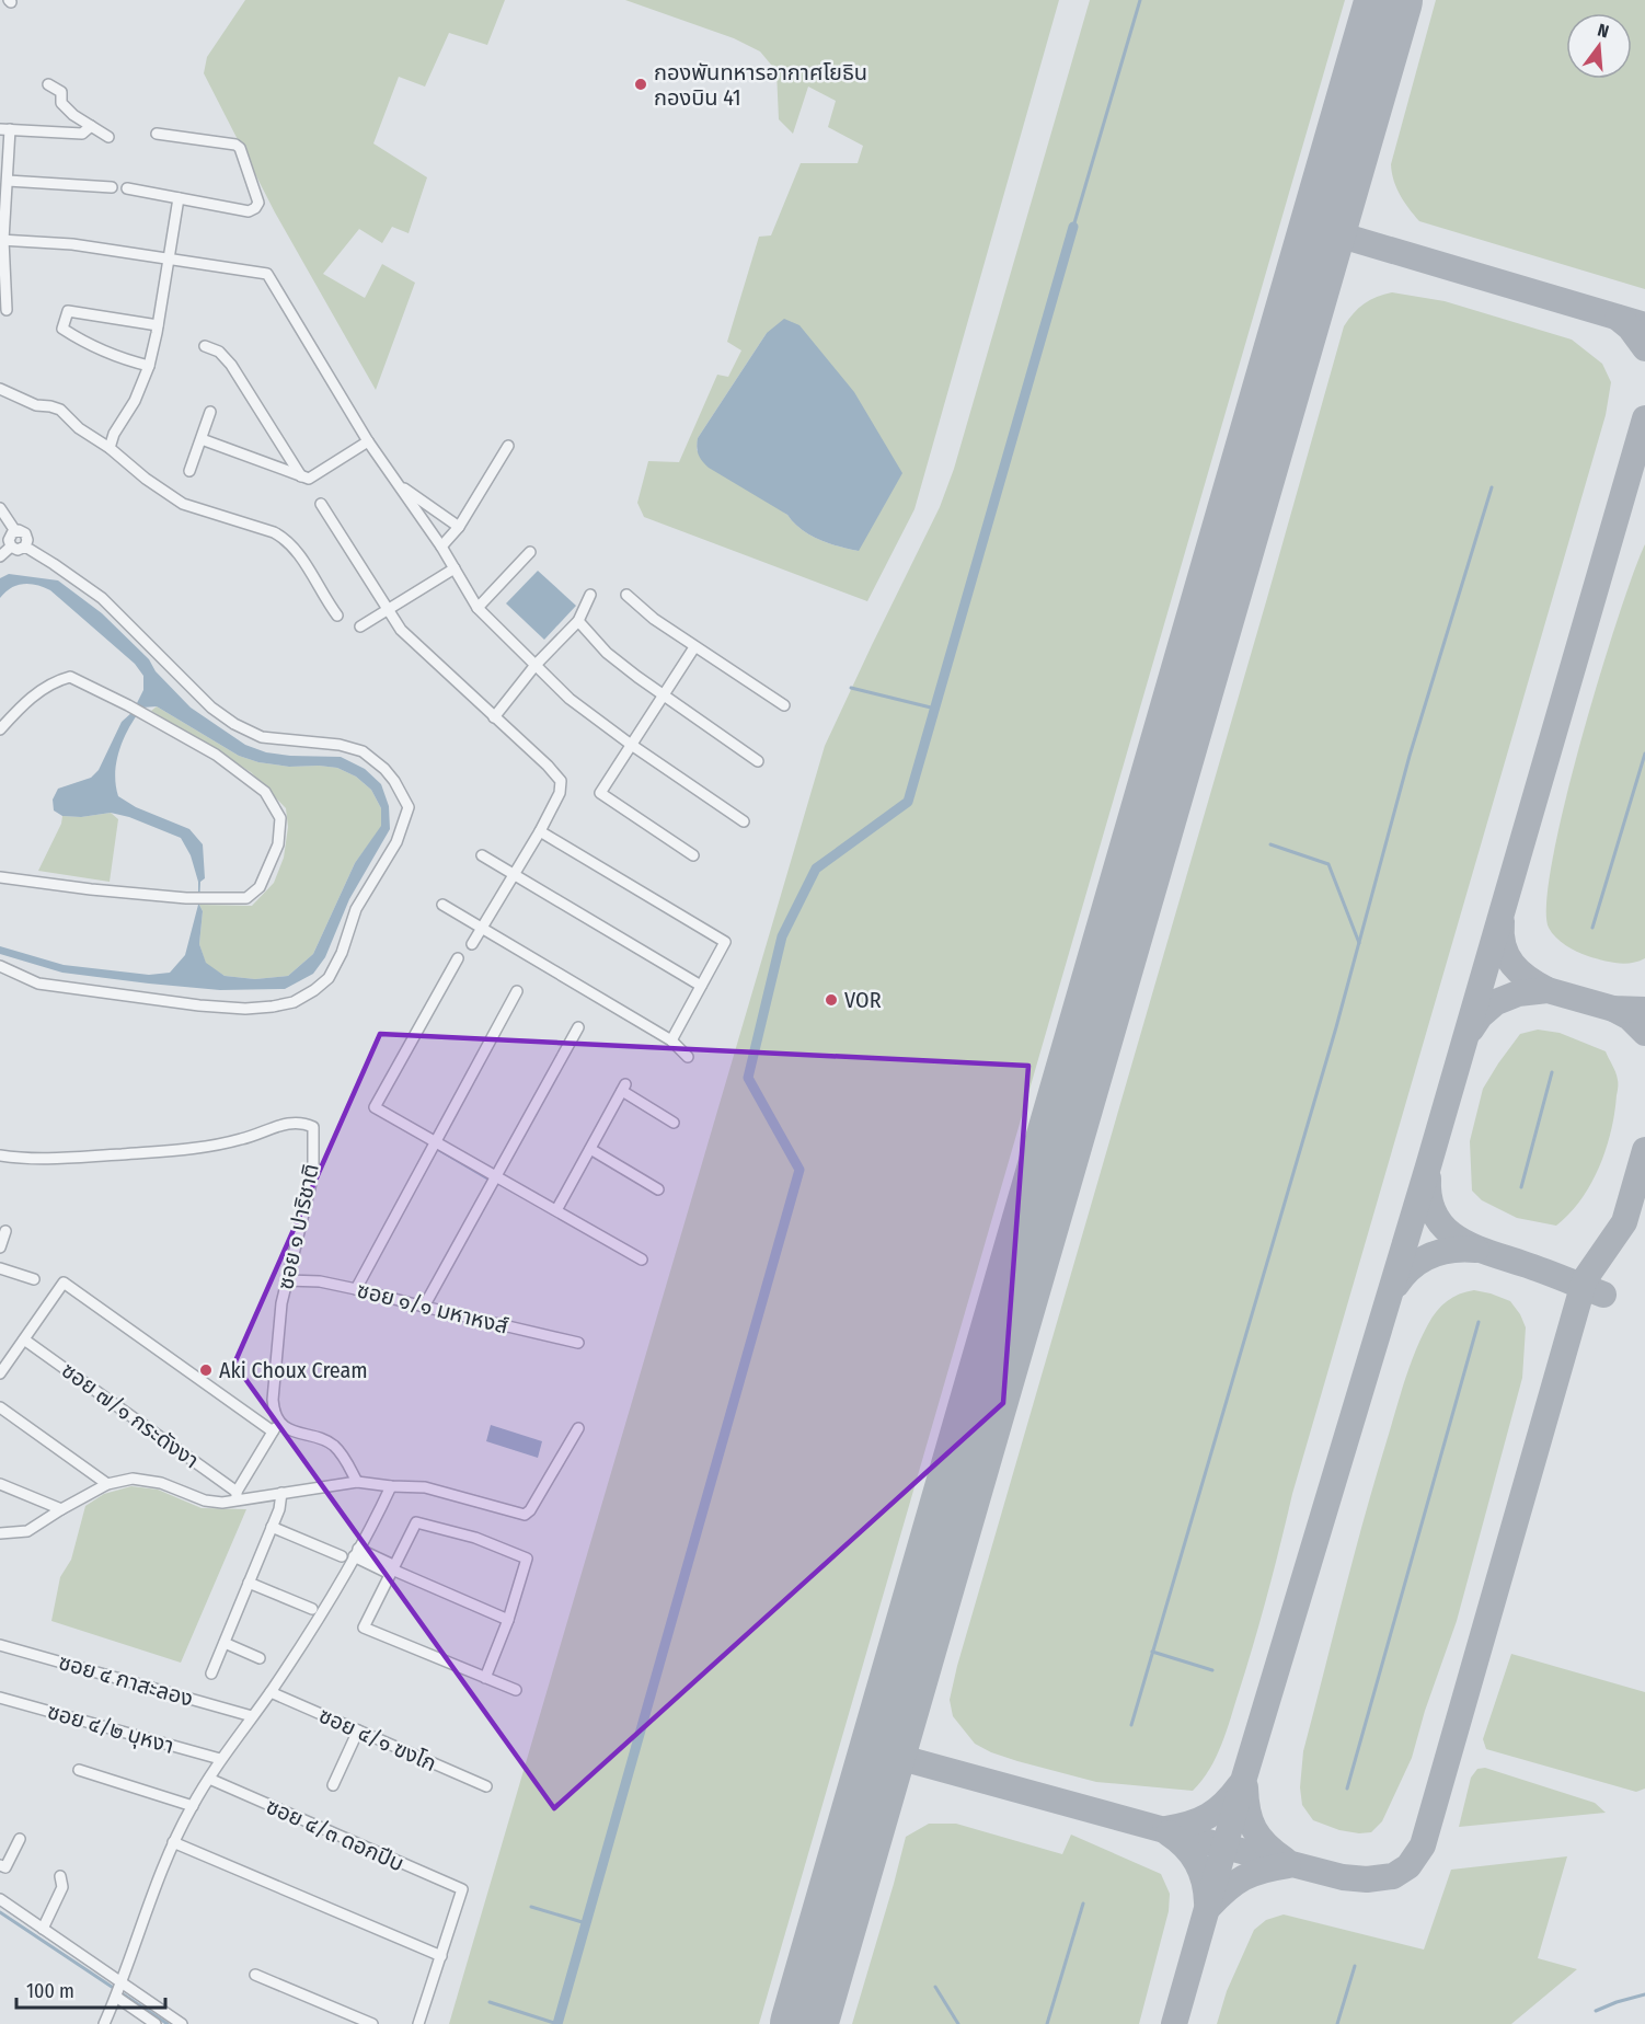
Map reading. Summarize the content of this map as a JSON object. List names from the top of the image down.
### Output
{
  "streets": {
    "street": [
      "ซอย ๑ ปาริชาติ",
      "ซอย ๑/๑ มหาหงส์",
      "ซอย ๗/๑ กระดังงา",
      "ซอย ๔ กาสะลอง",
      "ซอย ๔/๒ บุหงา",
      "ซอย ๔/๑ ฃงโก",
      "ซอย ๔/๓ ดอกปีบ"
    ]
  },
  "crossings": [
    ["ซอย ๑ ปาริชาติ", "ซอย ๑/๑ มหาหงส์"]
  ],
  "places": ["กองพันทหารอากาศโยธิน กองบิน 41", "VOR", "Aki Choux Cream"],
  "scale_bar": "100 m",
  "north": "top"
}
